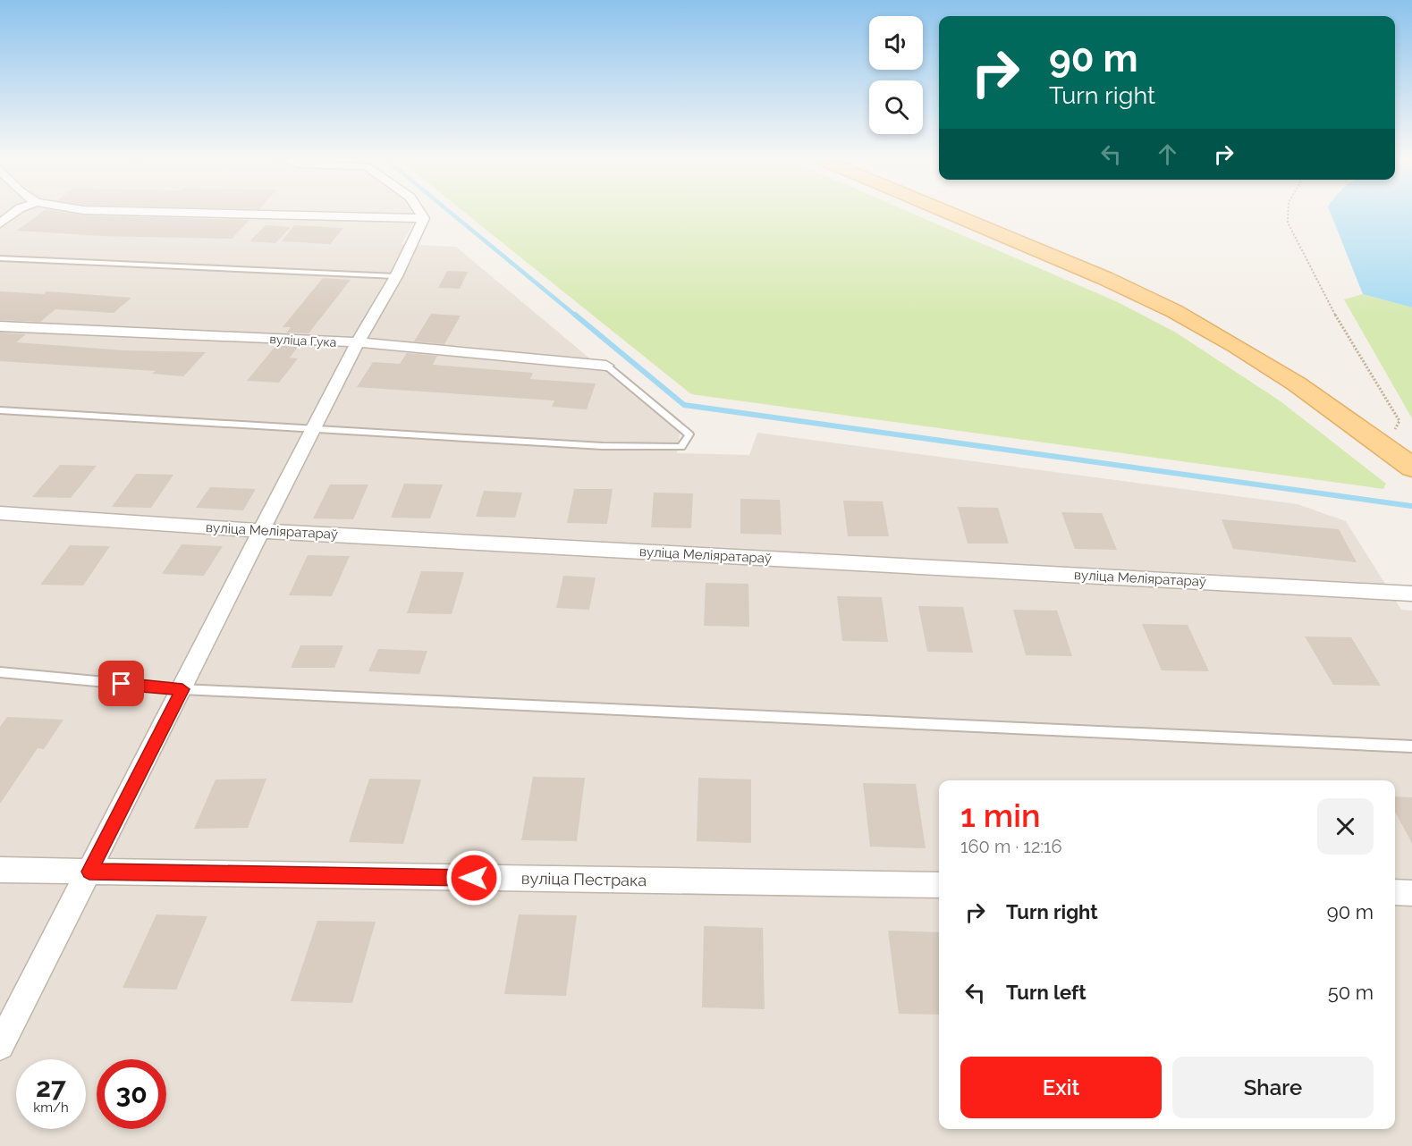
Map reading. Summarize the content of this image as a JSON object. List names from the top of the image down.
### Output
{
  "streets": {
    "street": ["вуліца Гука", "вуліца Меліяратараў", "вуліца Пестрака"]
  },
  "page": {
    "turn": ["90 m", "Turn right"],
    "heading": ["1 min", "160 m · 12:16"],
    "list": [
      {
        "name": "Turn right",
        "value": "90 m"
      },
      {
        "name": "Turn left",
        "value": "50 m"
      }
    ],
    "buttons": ["Exit", "Share"],
    "speed": "27 km/h",
    "limit": "30"
  }
}
